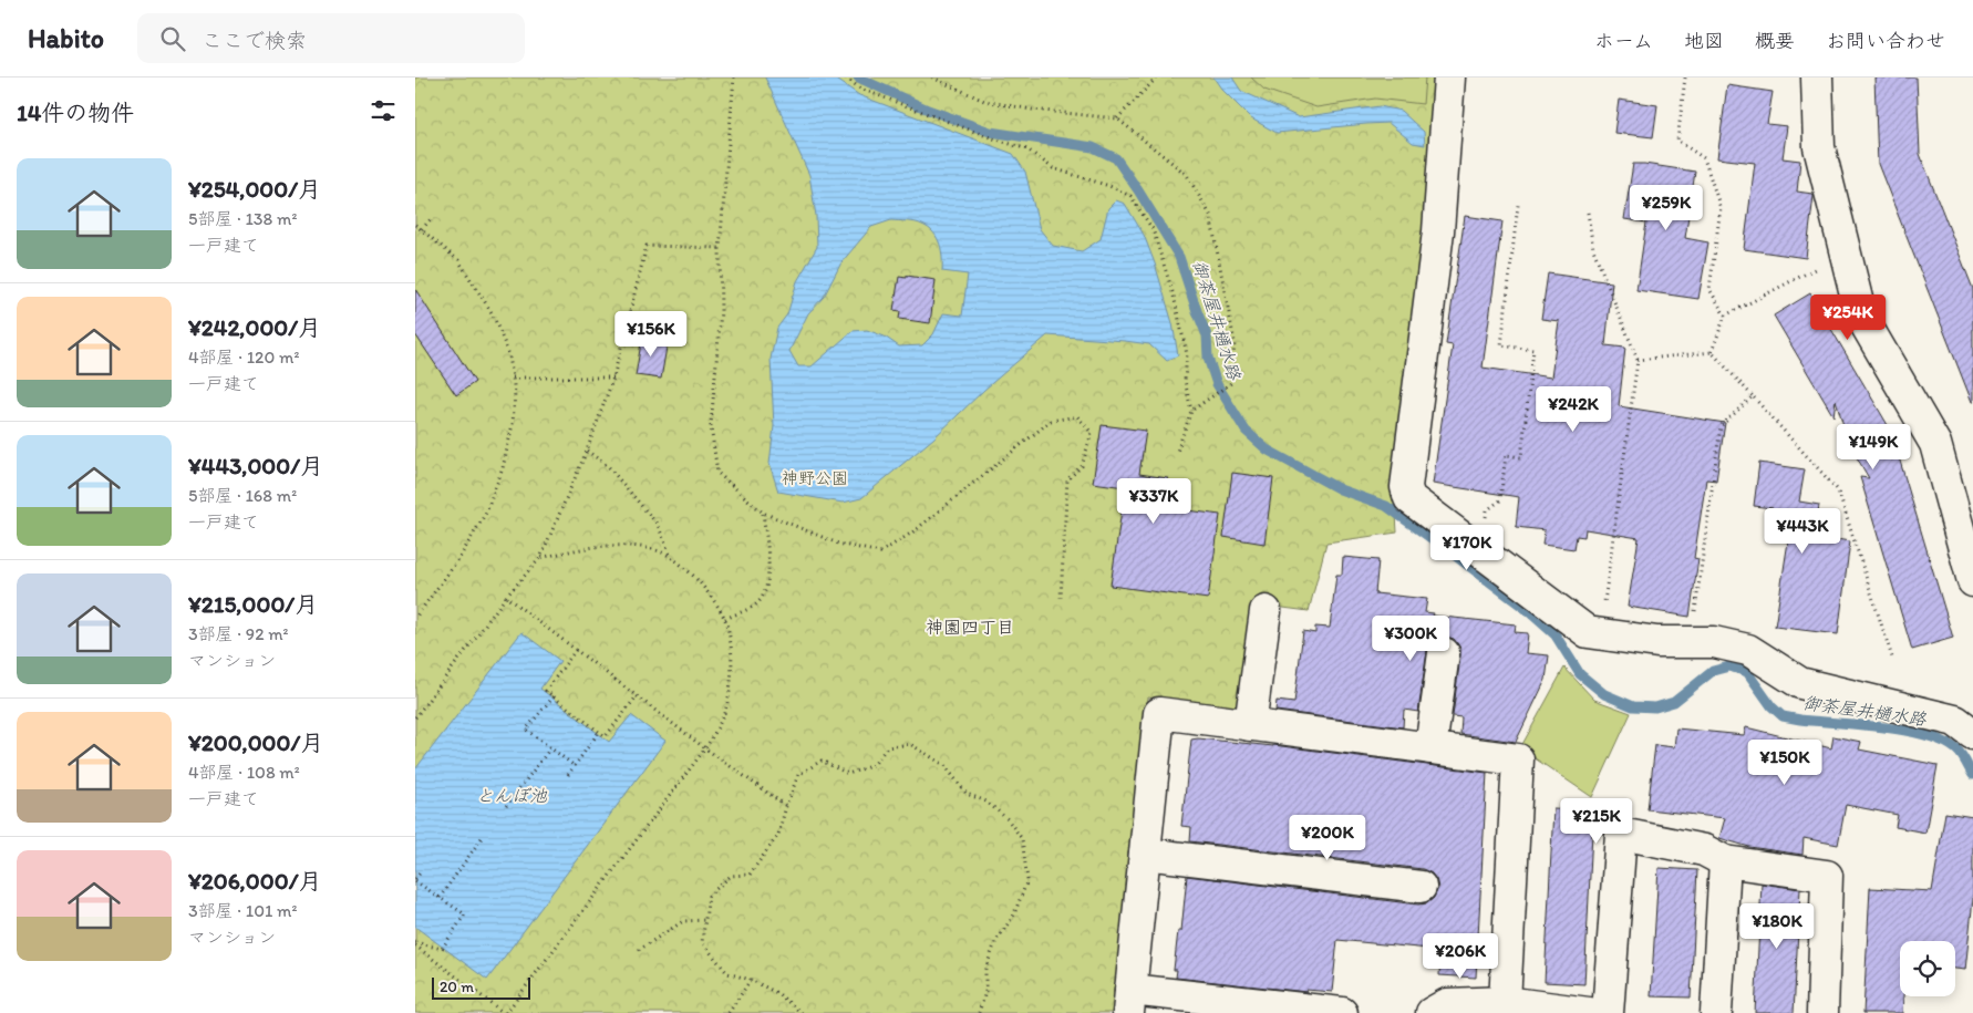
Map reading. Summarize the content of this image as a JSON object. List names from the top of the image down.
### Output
{
  "districts": ["神園四丁目"],
  "water": ["御茶屋井樋水路", "とんぼ池"],
  "parks": ["神野公園"],
  "scale_bar": "20 m",
  "page": {
    "header": "Habito",
    "search": "ここで検索",
    "nav": [
      "ホーム",
      "地図",
      "概要",
      "お問い合わせ"
    ],
    "heading": "14件の物件",
    "list": [
      {
        "name": "¥254,000/月",
        "note": "5部屋 · 138 m² · 一戸建て"
      },
      {
        "name": "¥242,000/月",
        "note": "4部屋 · 120 m² · 一戸建て"
      },
      {
        "name": "¥443,000/月",
        "note": "5部屋 · 168 m² · 一戸建て"
      },
      {
        "name": "¥215,000/月",
        "note": "3部屋 · 92 m² · マンション"
      },
      {
        "name": "¥200,000/月",
        "note": "4部屋 · 108 m² · 一戸建て"
      },
      {
        "name": "¥206,000/月",
        "note": "3部屋 · 101 m² · マンション"
      }
    ],
    "price": [
      "¥259K",
      "¥254K",
      "¥156K",
      "¥242K",
      "¥149K",
      "¥337K",
      "¥443K",
      "¥170K",
      "¥300K",
      "¥150K",
      "¥215K",
      "¥200K",
      "¥180K",
      "¥206K"
    ],
    "scale": "20 m"
  }
}
